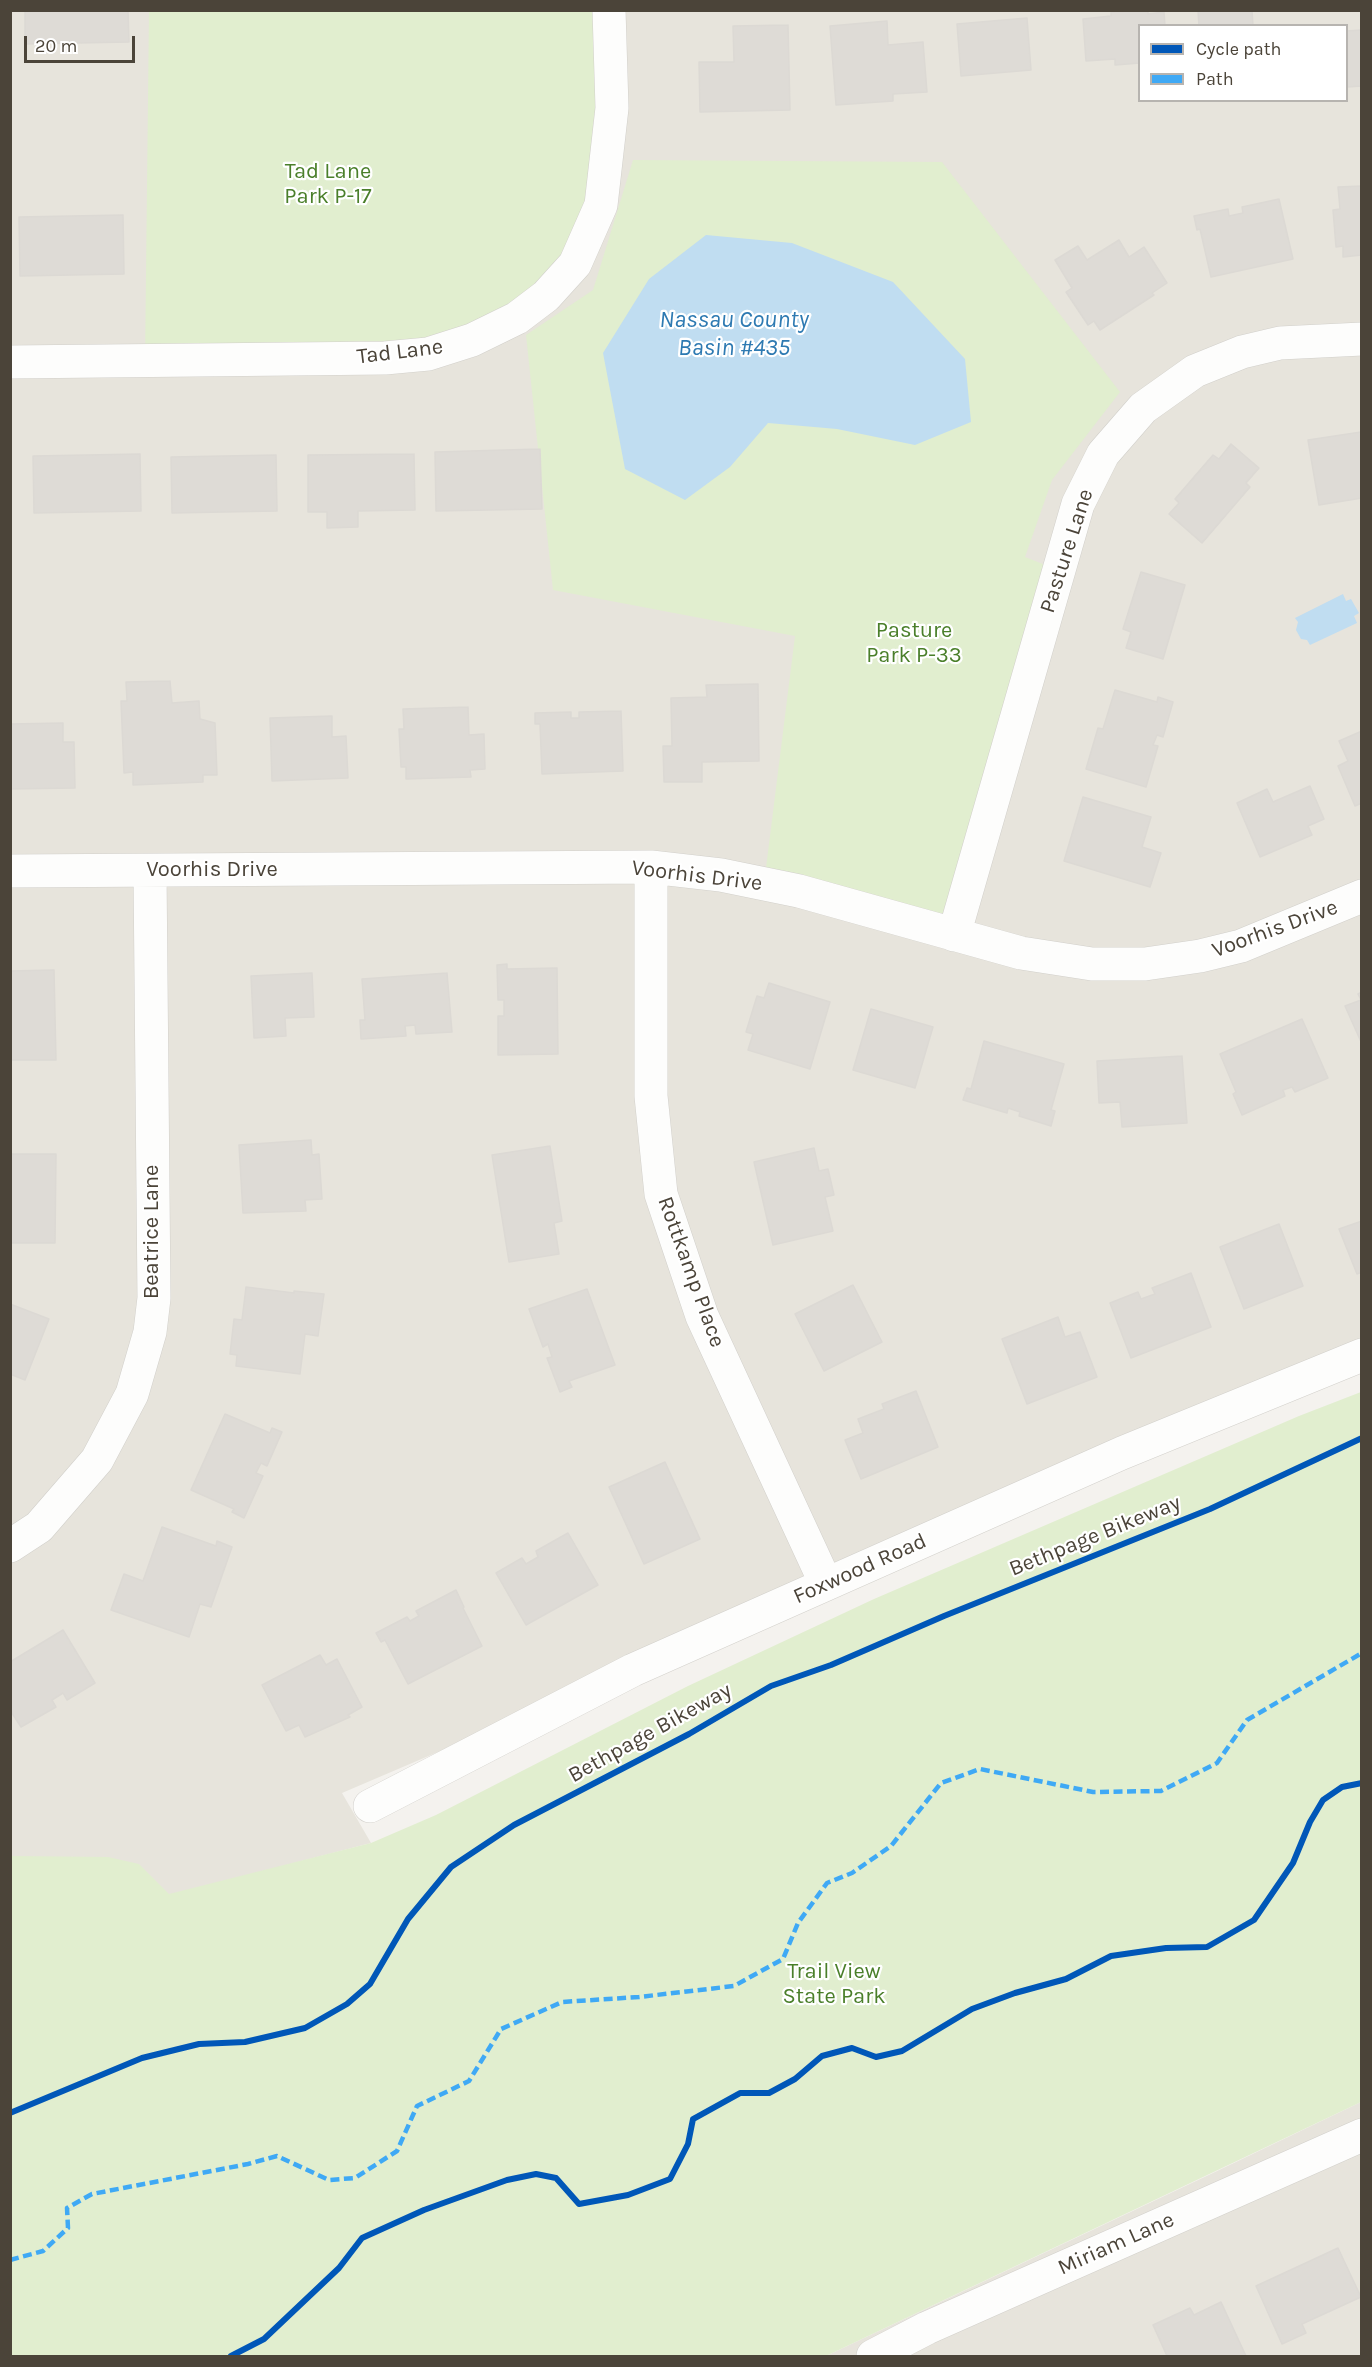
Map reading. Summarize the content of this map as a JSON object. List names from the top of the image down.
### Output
{
  "streets": {
    "street": [
      "Tad Lane",
      "Pasture Lane",
      "Voorhis Drive",
      "Beatrice Lane",
      "Rottkamp Place",
      "Foxwood Road",
      "Miriam Lane"
    ],
    "cycle path": ["Bethpage Bikeway"]
  },
  "crossings": [
    ["Pasture Lane", "Voorhis Drive"],
    ["Voorhis Drive", "Beatrice Lane"],
    ["Voorhis Drive", "Rottkamp Place"],
    ["Rottkamp Place", "Foxwood Road"]
  ],
  "water": ["Nassau County Basin #435"],
  "parks": ["Tad Lane Park P-17", "Pasture Park P-33", "Trail View State Park"],
  "legend": ["Cycle path", "Path"],
  "scale_bar": "20 m"
}
